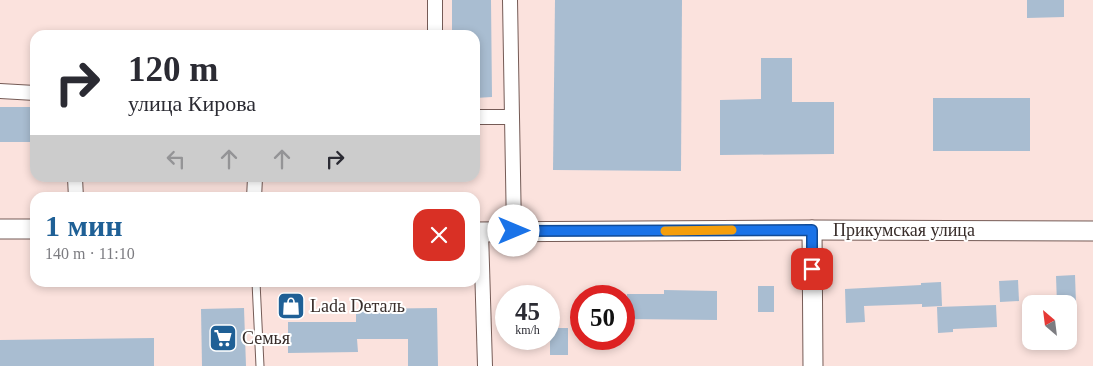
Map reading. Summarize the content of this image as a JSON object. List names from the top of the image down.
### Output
{
  "streets": {
    "main road": ["Прикумская улица"]
  },
  "places": {
    "shop": ["Lada Dеталь"],
    "supermarket": ["Семья"]
  },
  "north": "top left",
  "page": {
    "turn": ["120 m", "улица Кирова"],
    "heading": ["1 мин", "140 m · 11:10"],
    "speed": "45 km/h",
    "limit": "50"
  }
}
